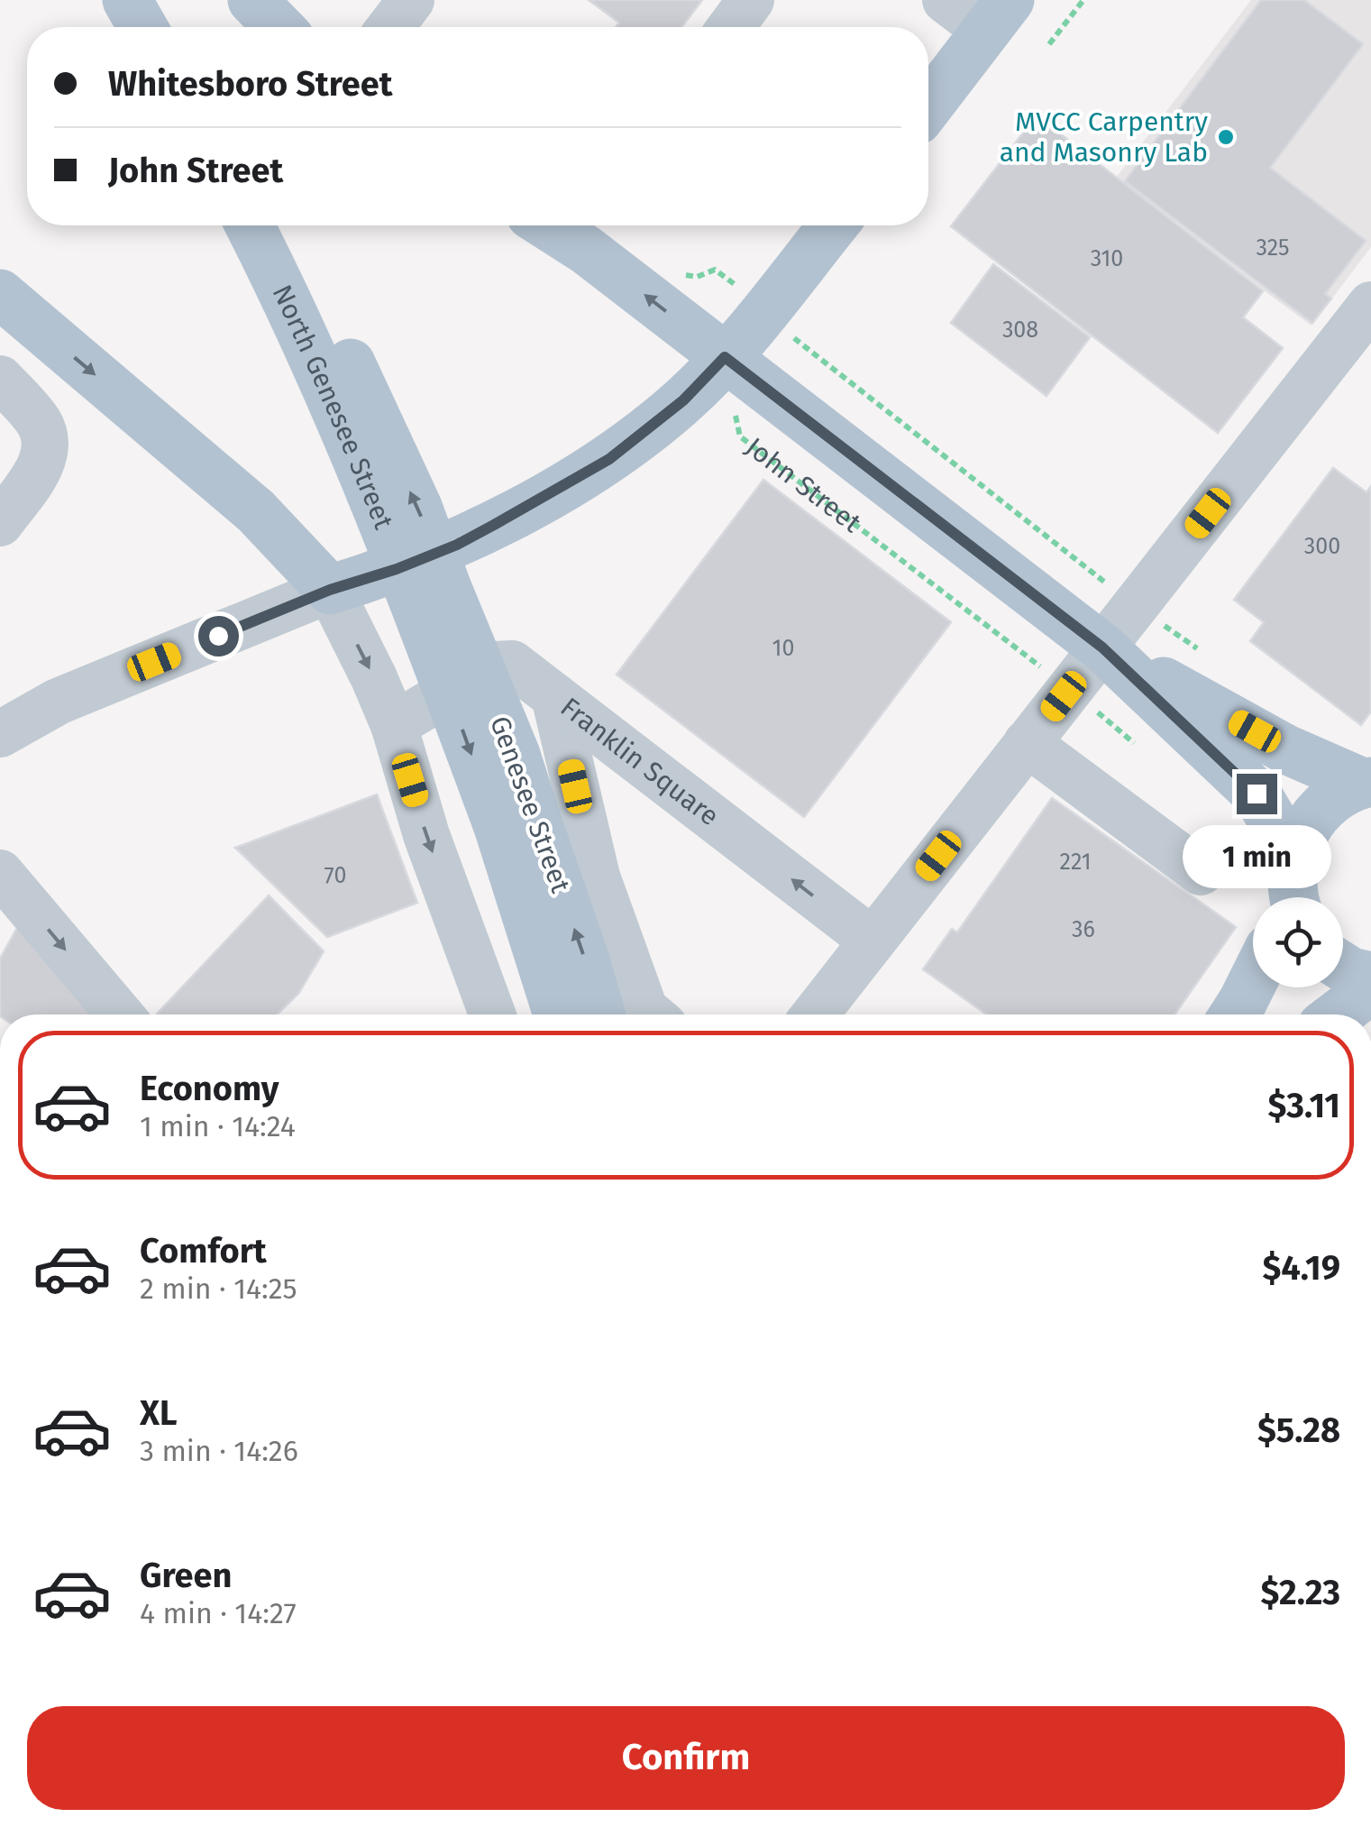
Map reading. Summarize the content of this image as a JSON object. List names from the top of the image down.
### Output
{
  "streets": {
    "main road": ["North Genesee Street", "John Street", "Genesee Street"],
    "street": ["Franklin Square"]
  },
  "crossings": [
    ["North Genesee Street", "Genesee Street"]
  ],
  "one_way": ["Franklin Square"],
  "places": ["MVCC Carpentry and Masonry Lab"],
  "house_numbers": [
    "325",
    "310",
    "308",
    "300",
    "10",
    "221",
    "70",
    "36"
  ],
  "page": {
    "banner": ["Whitesboro Street", "John Street"],
    "bubble": "1 min",
    "list": [
      {
        "name": "Economy",
        "note": "1 min · 14:24",
        "value": "$3.11"
      },
      {
        "name": "Comfort",
        "note": "2 min · 14:25",
        "value": "$4.19"
      },
      {
        "name": "XL",
        "note": "3 min · 14:26",
        "value": "$5.28"
      },
      {
        "name": "Green",
        "note": "4 min · 14:27",
        "value": "$2.23"
      }
    ],
    "buttons": "Confirm"
  }
}
